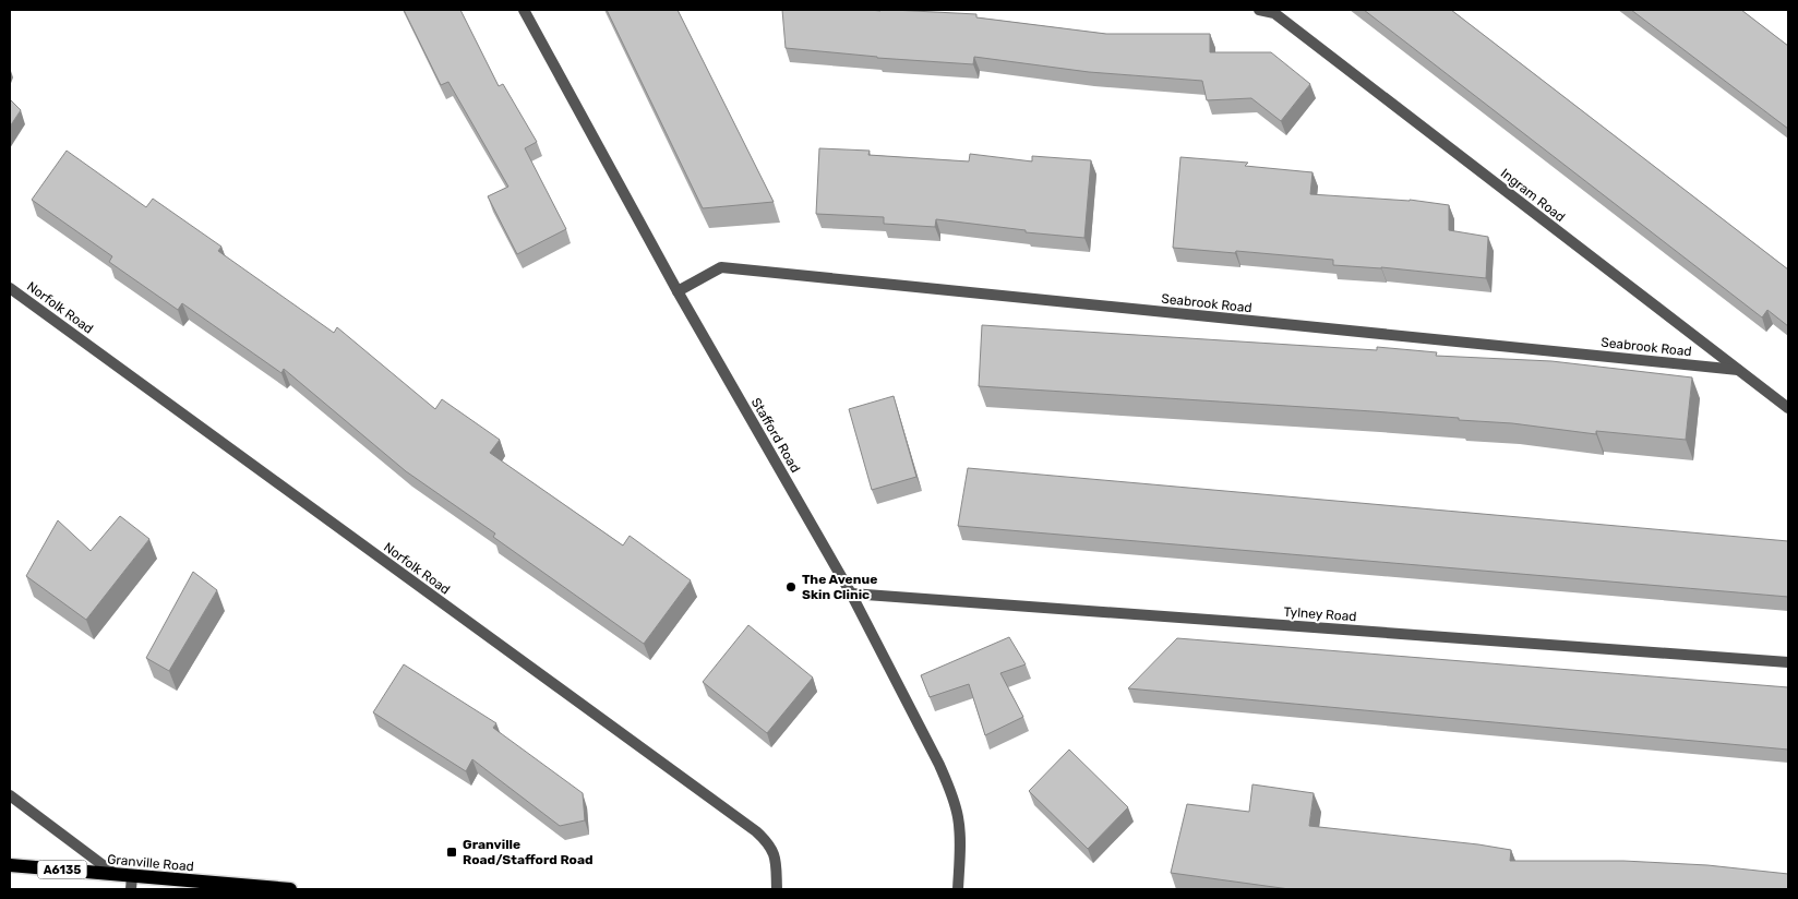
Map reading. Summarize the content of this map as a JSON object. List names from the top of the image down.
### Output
{
  "streets": {
    "main road": ["Granville Road", "A6135"],
    "street": [
      "Ingram Road",
      "Seabrook Road",
      "Norfolk Road",
      "Stafford Road",
      "Tylney Road"
    ]
  },
  "crossings": [
    ["Ingram Road", "Seabrook Road"],
    ["Seabrook Road", "Stafford Road"],
    ["Stafford Road", "Tylney Road"]
  ],
  "places": {
    "other": ["The Avenue Skin Clinic"],
    "transit": ["Granville Road/Stafford Road"]
  }
}
